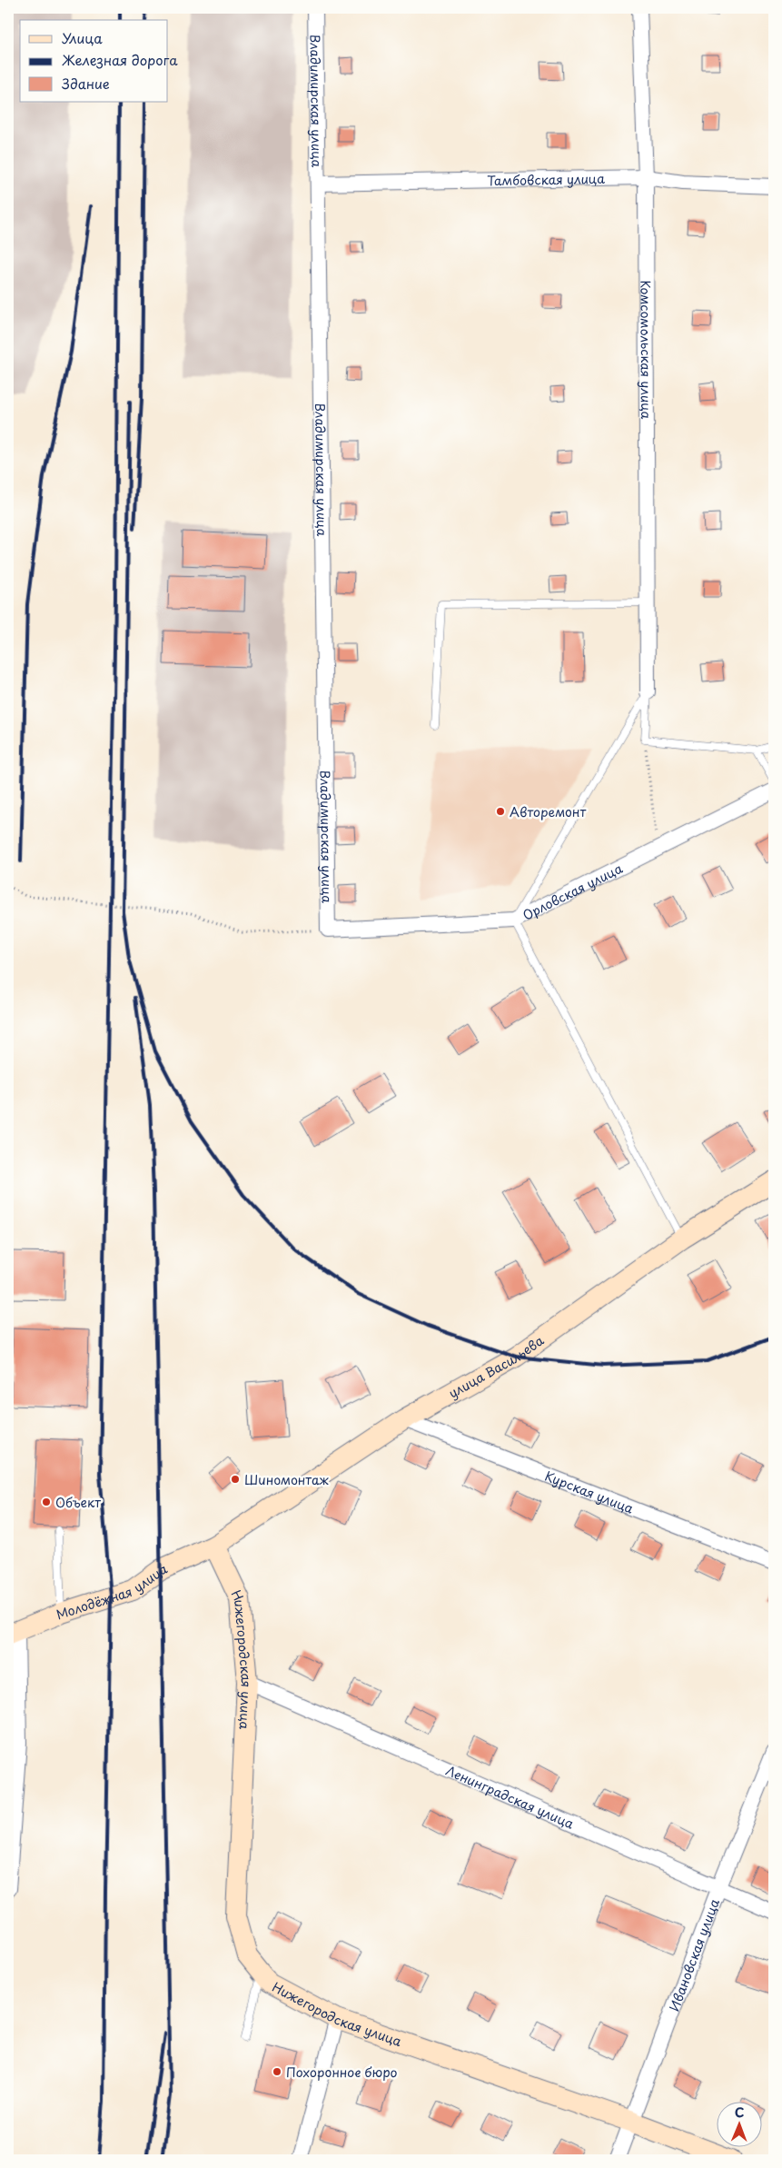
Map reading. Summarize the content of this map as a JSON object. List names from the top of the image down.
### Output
{
  "streets": {
    "main road": ["улица Васильева", "Молодёжная улица", "Нижегородская улица"],
    "street": [
      "Владимирская улица",
      "Тамбовская улица",
      "Комсомольская улица",
      "Орловская улица",
      "Курская улица",
      "Ленинградская улица",
      "Ивановская улица"
    ]
  },
  "crossings": [
    ["Владимирская улица", "Тамбовская улица"],
    ["Владимирская улица", "Орловская улица"],
    ["Тамбовская улица", "Комсомольская улица"],
    ["улица Васильева", "Курская улица"],
    ["улица Васильева", "Молодёжная улица"],
    ["улица Васильева", "Нижегородская улица"],
    ["Молодёжная улица", "Нижегородская улица"],
    ["Нижегородская улица", "Ленинградская улица"],
    ["Нижегородская улица", "Ивановская улица"],
    ["Ленинградская улица", "Ивановская улица"]
  ],
  "places": [
    "Авторемонт",
    "Шиномонтаж",
    "Объект",
    "Похоронное бюро"
  ],
  "legend": ["Улица", "Железная дорога", "Здание"],
  "north": "top"
}
